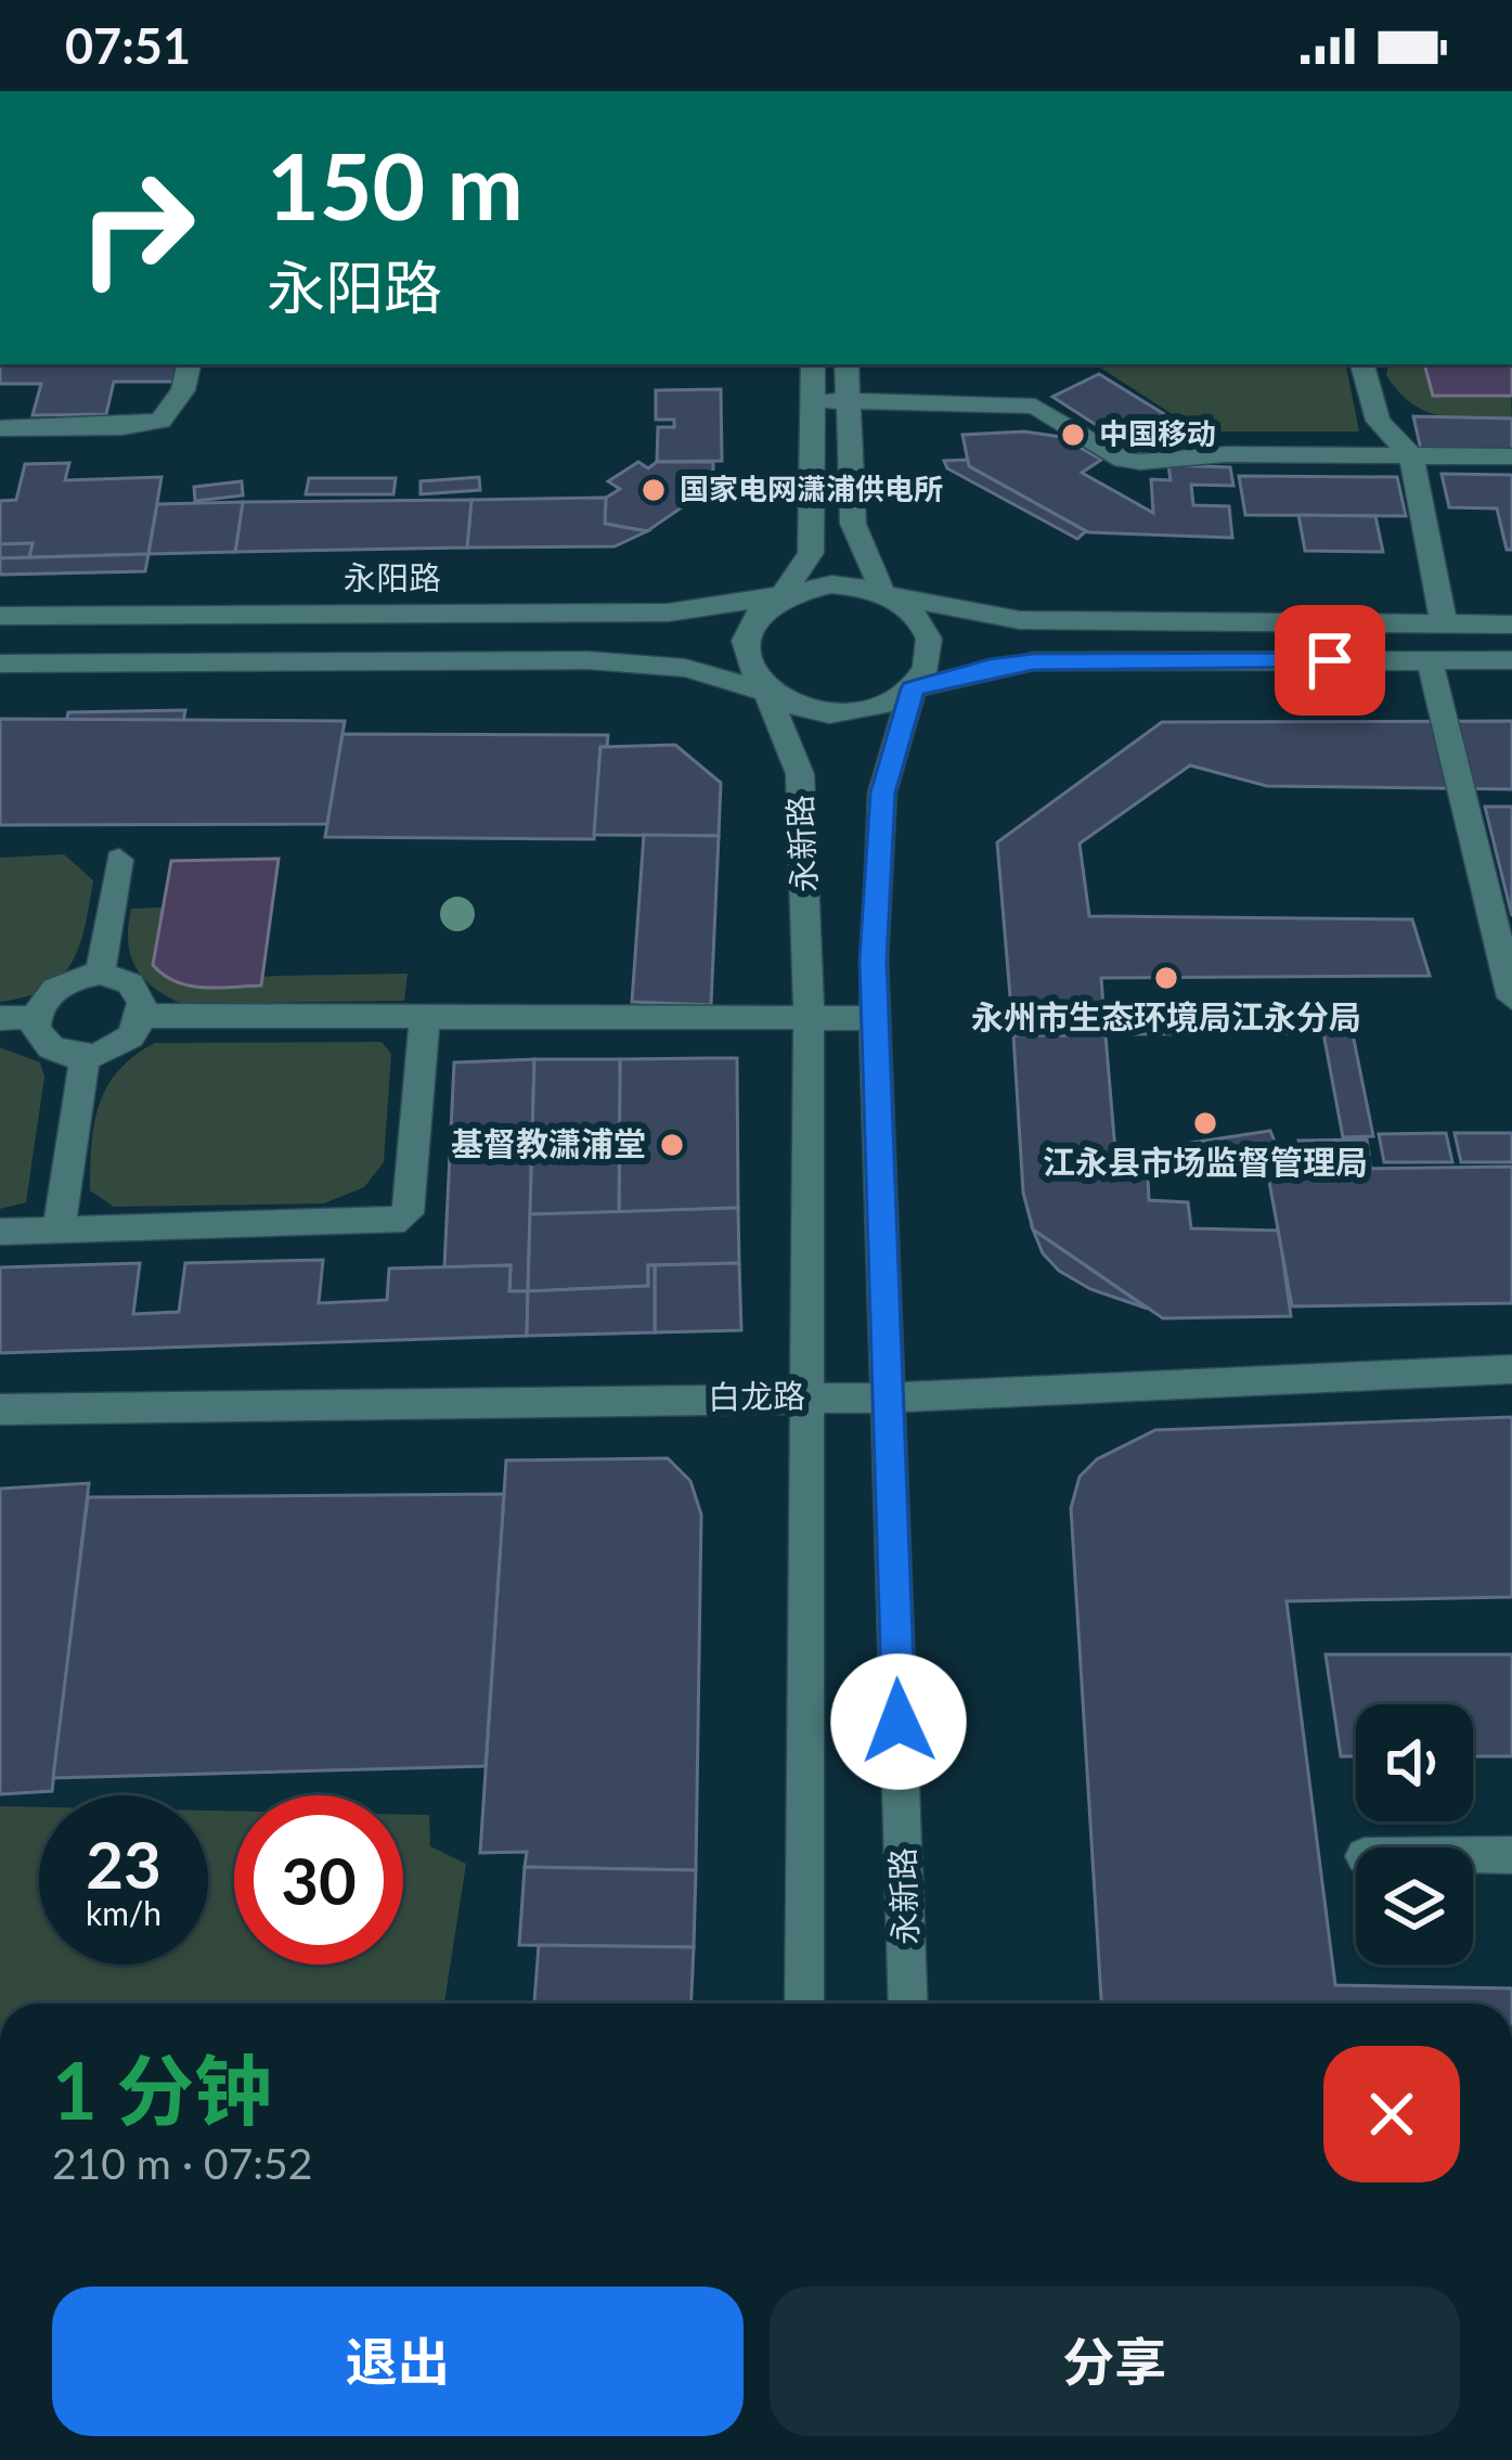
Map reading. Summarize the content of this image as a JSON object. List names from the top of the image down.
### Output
{
  "streets": {
    "street": ["永阳路", "永新路", "白龙路"]
  },
  "crossings": [
    ["永阳路", "永新路"],
    ["永新路", "白龙路"]
  ],
  "places": [
    "中国移动",
    "国家电网潇浦供电所",
    "永州市生态环境局江永分局",
    "江永县市场监督管理局",
    "基督教潇浦堂"
  ],
  "page": {
    "status": "07:51",
    "turn": ["150 m", "永阳路"],
    "speed": "23 km/h",
    "limit": "30",
    "heading": ["1 分钟", "210 m · 07:52"],
    "buttons": ["退出", "分享"]
  }
}
